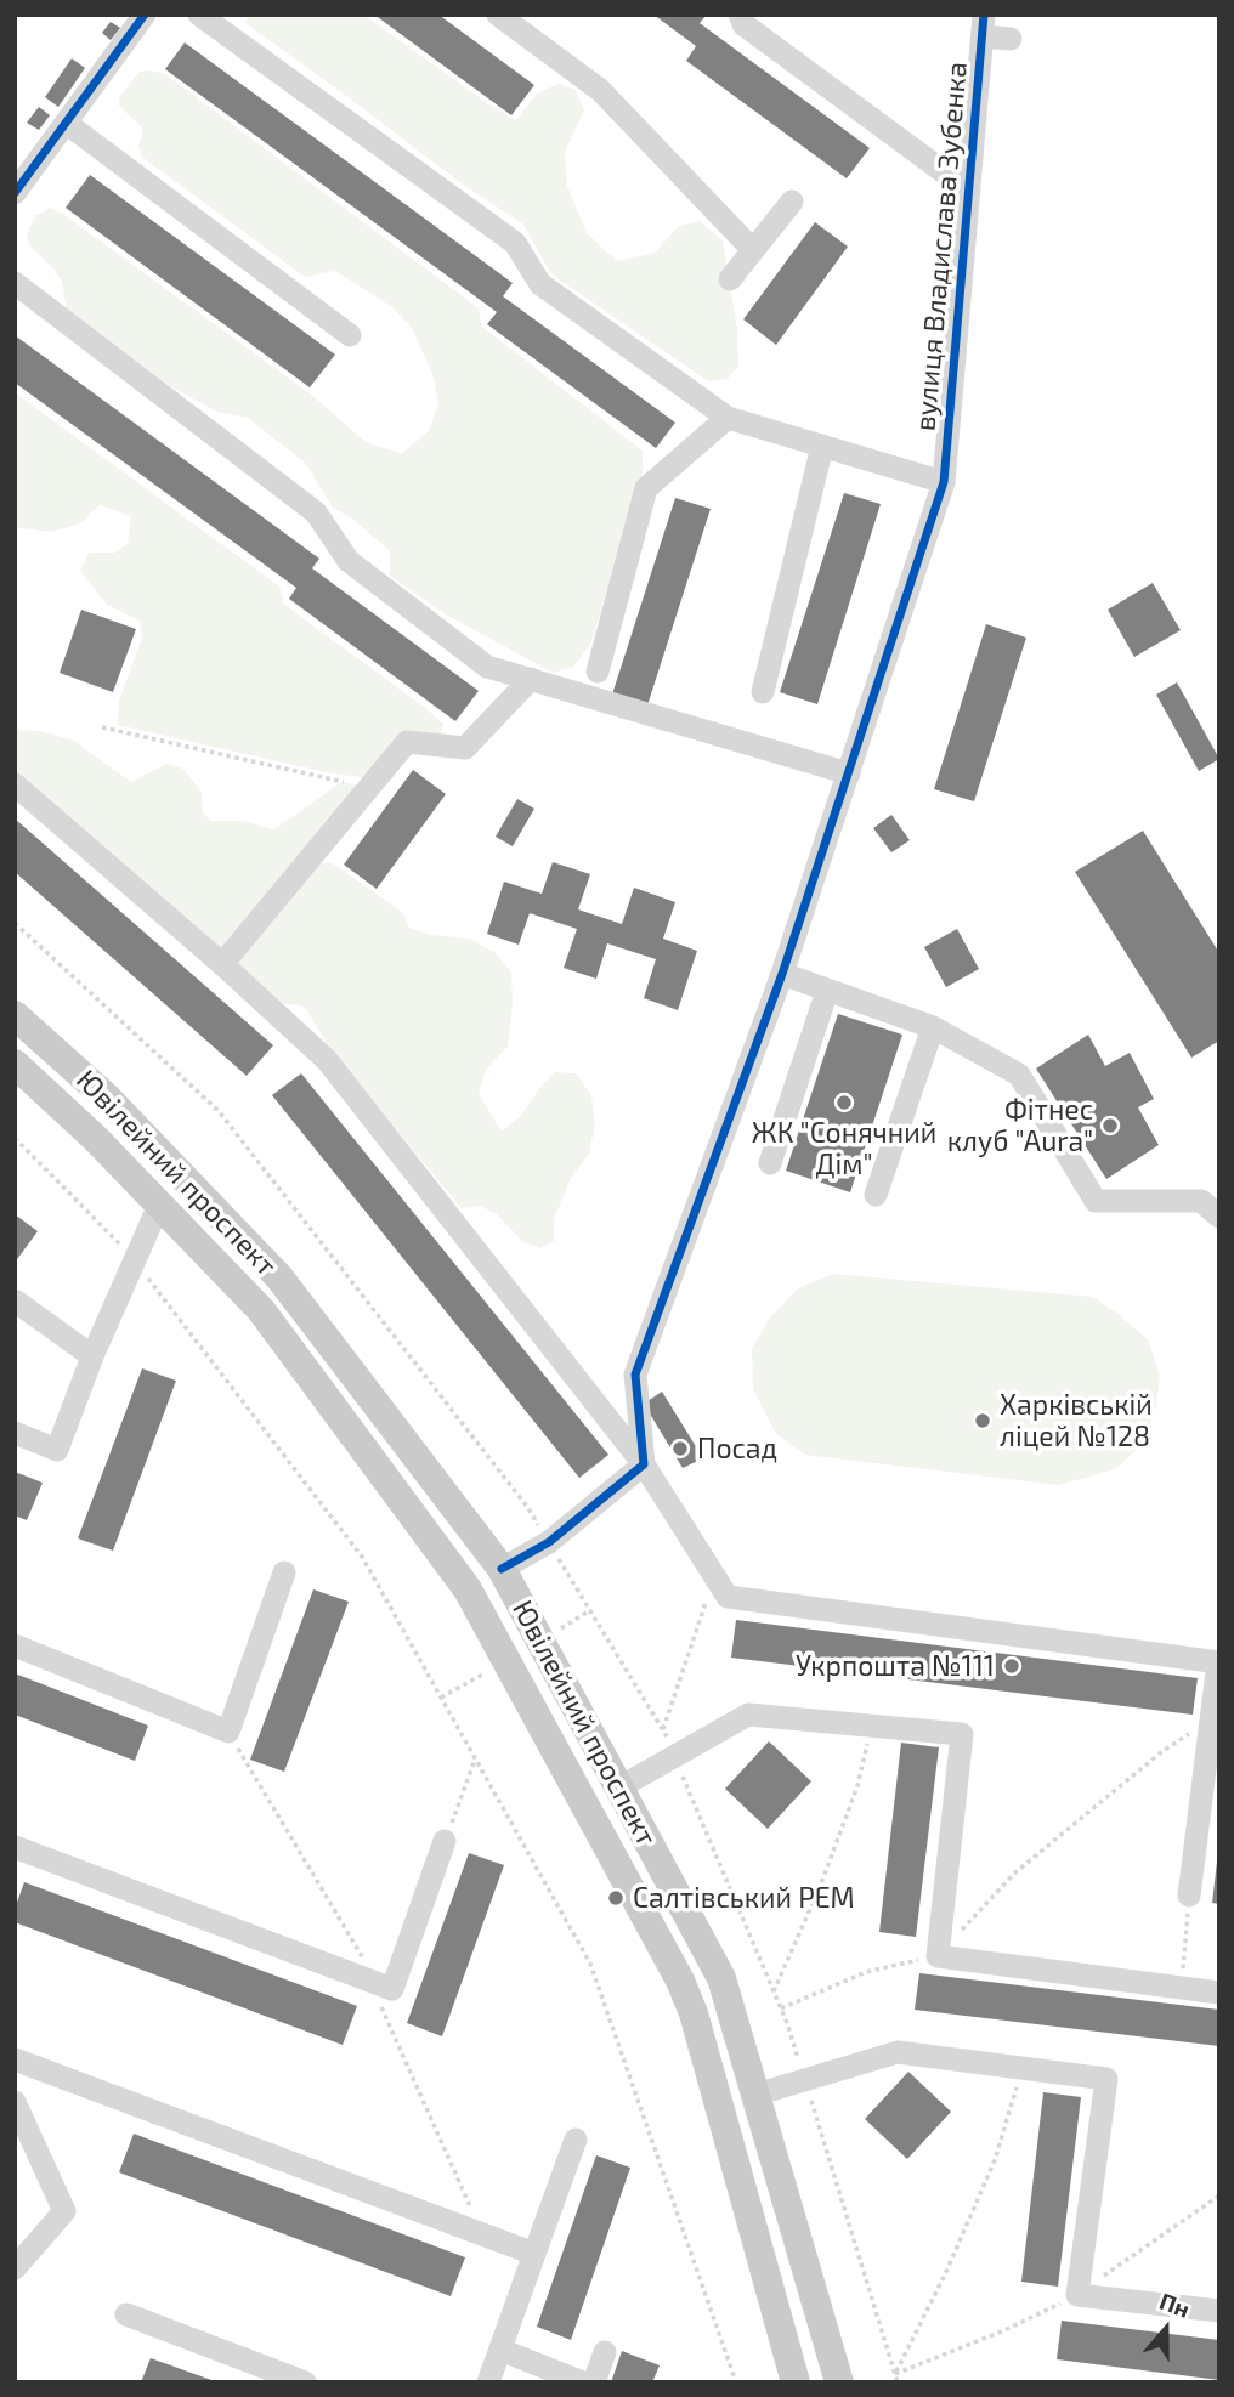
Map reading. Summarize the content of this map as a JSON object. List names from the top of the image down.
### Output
{
  "streets": {
    "main road": ["Ювілейний проспект"],
    "street": ["вулиця Владислава Зубенка"]
  },
  "places": [
    "ЖК \"Сонячний Дім\"",
    "Фітнес клуб \"Aura\"",
    "Харківській ліцей №128",
    "Посад",
    "Укрпошта №111",
    "Салтівський РЕМ"
  ],
  "north": "top"
}
